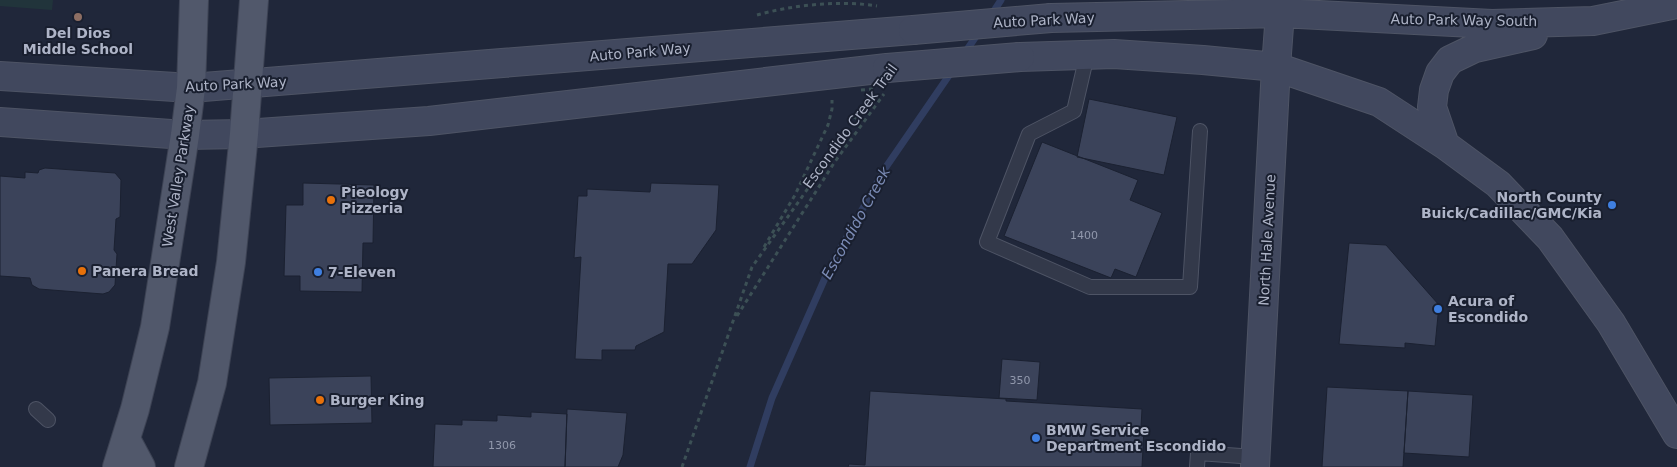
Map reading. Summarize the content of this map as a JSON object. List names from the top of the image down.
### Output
{
  "streets": {
    "main road": [
      "Auto Park Way",
      "Auto Park Way South",
      "West Valley Parkway",
      "North Hale Avenue"
    ],
    "path": ["Escondido Creek Trail"]
  },
  "crossings": [
    ["Auto Park Way", "Auto Park Way South"],
    ["Auto Park Way", "West Valley Parkway"],
    ["Auto Park Way", "North Hale Avenue"],
    ["Auto Park Way South", "North Hale Avenue"]
  ],
  "water": ["Escondido Creek"],
  "places": [
    "Del Dios Middle School",
    "Pieology Pizzeria",
    "North County Buick/Cadillac/GMC/Kia",
    "Panera Bread",
    "7-Eleven",
    "Acura of Escondido",
    "Burger King",
    "BMW Service Department Escondido"
  ],
  "house_numbers": ["1400", "350", "1306"]
}
